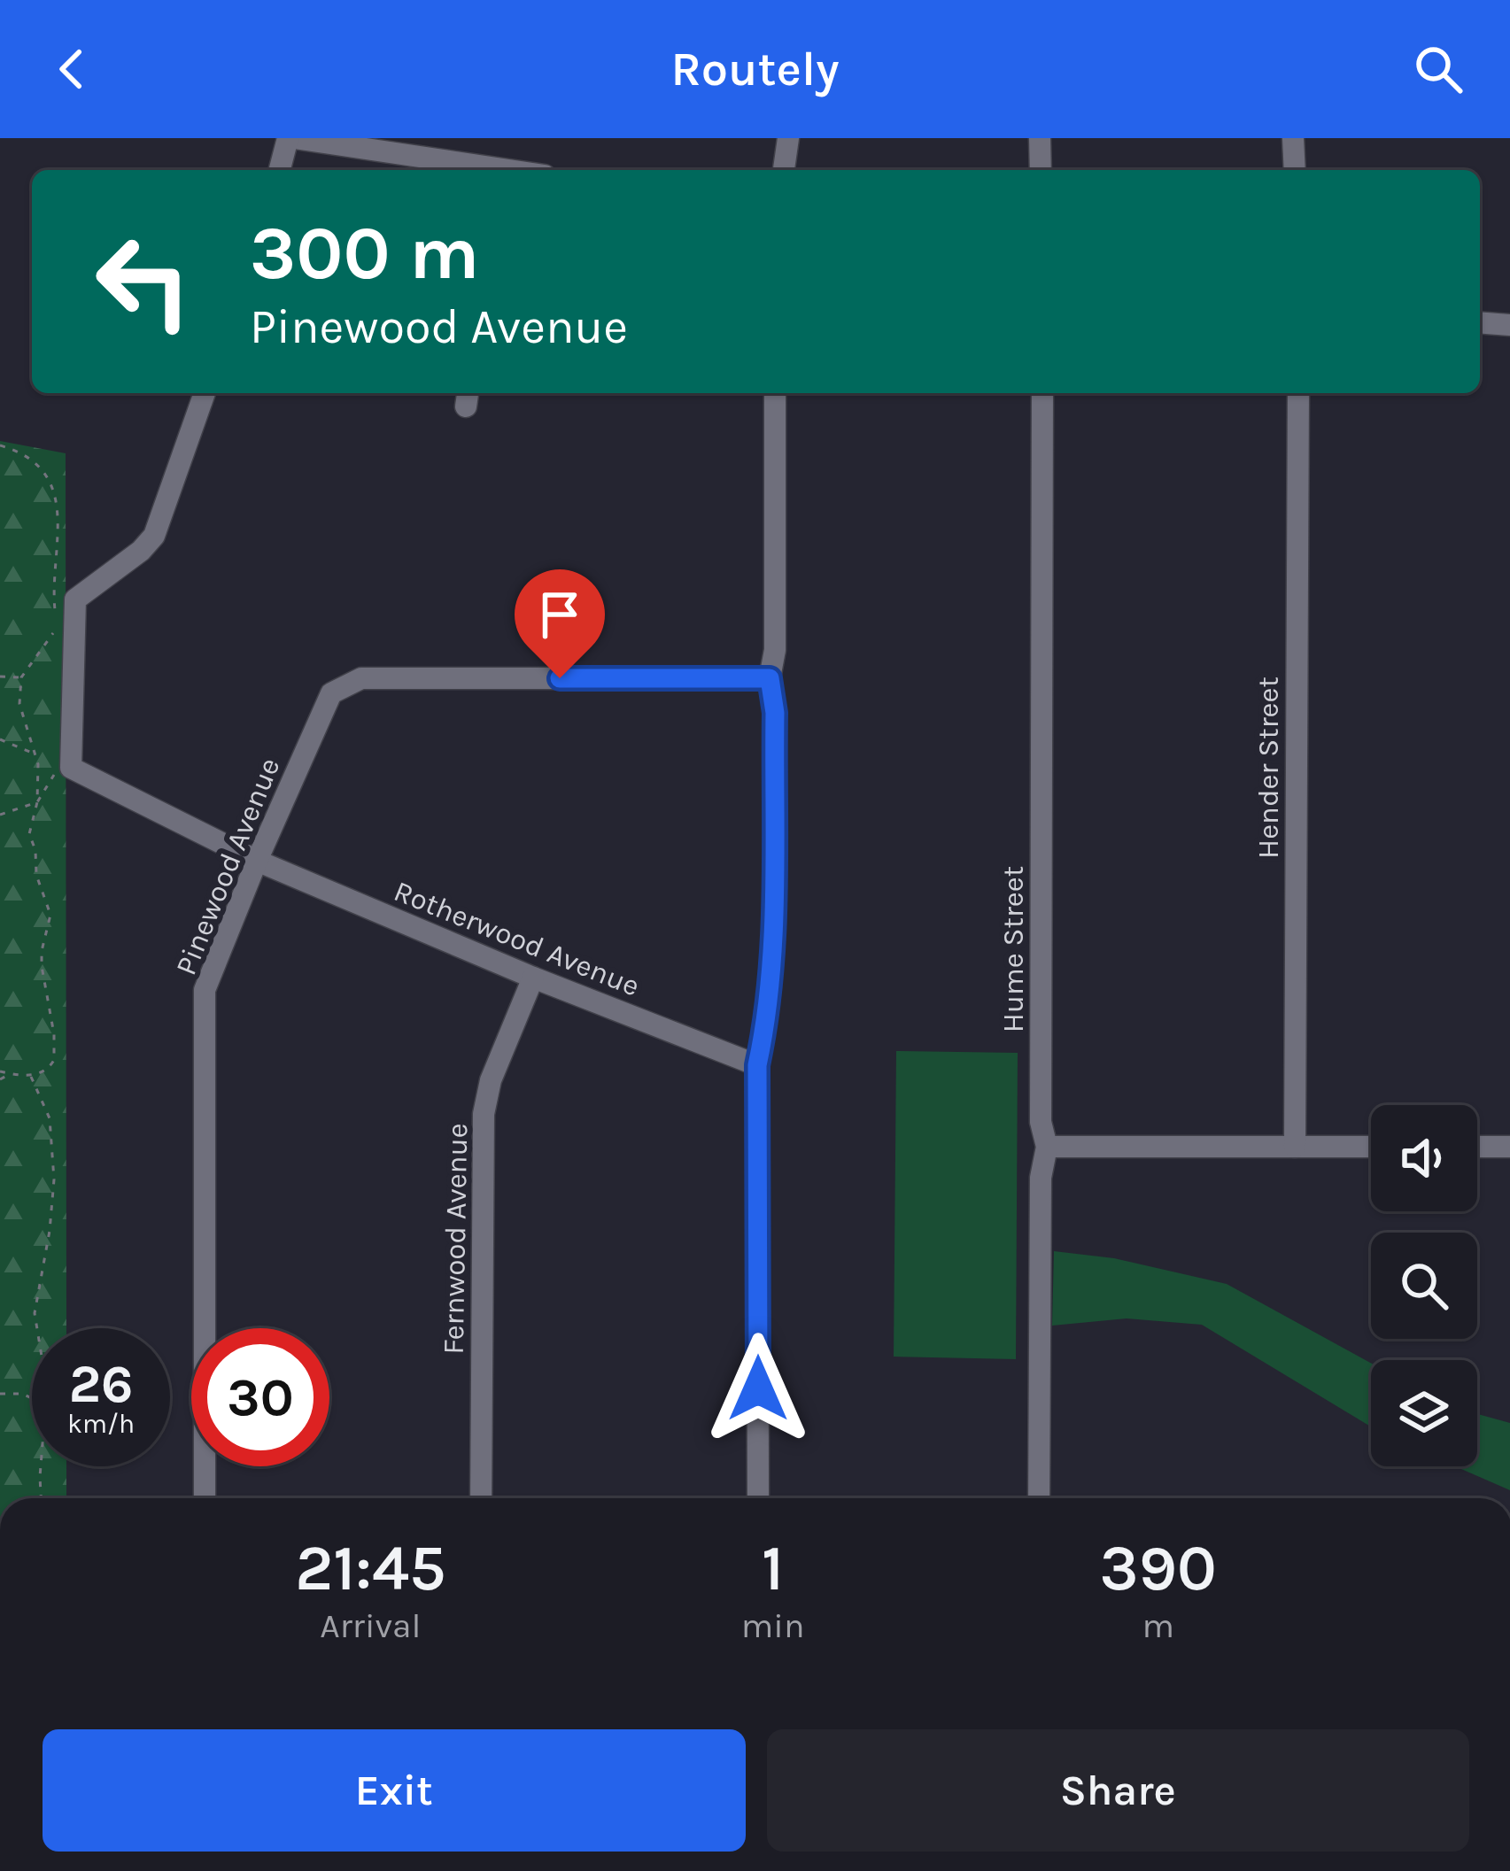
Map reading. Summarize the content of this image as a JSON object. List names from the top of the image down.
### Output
{
  "streets": {
    "street": [
      "Hender Street",
      "Pinewood Avenue",
      "Rotherwood Avenue",
      "Hume Street",
      "Fernwood Avenue"
    ]
  },
  "crossings": [
    ["Pinewood Avenue", "Rotherwood Avenue"],
    ["Rotherwood Avenue", "Fernwood Avenue"]
  ],
  "page": {
    "header": "Routely",
    "turn": ["300 m", "Pinewood Avenue"],
    "speed": "26 km/h",
    "limit": "30",
    "eta": [
      "21:45",
      "Arrival",
      "1",
      "min",
      "390",
      "m"
    ],
    "buttons": ["Exit", "Share"]
  }
}
